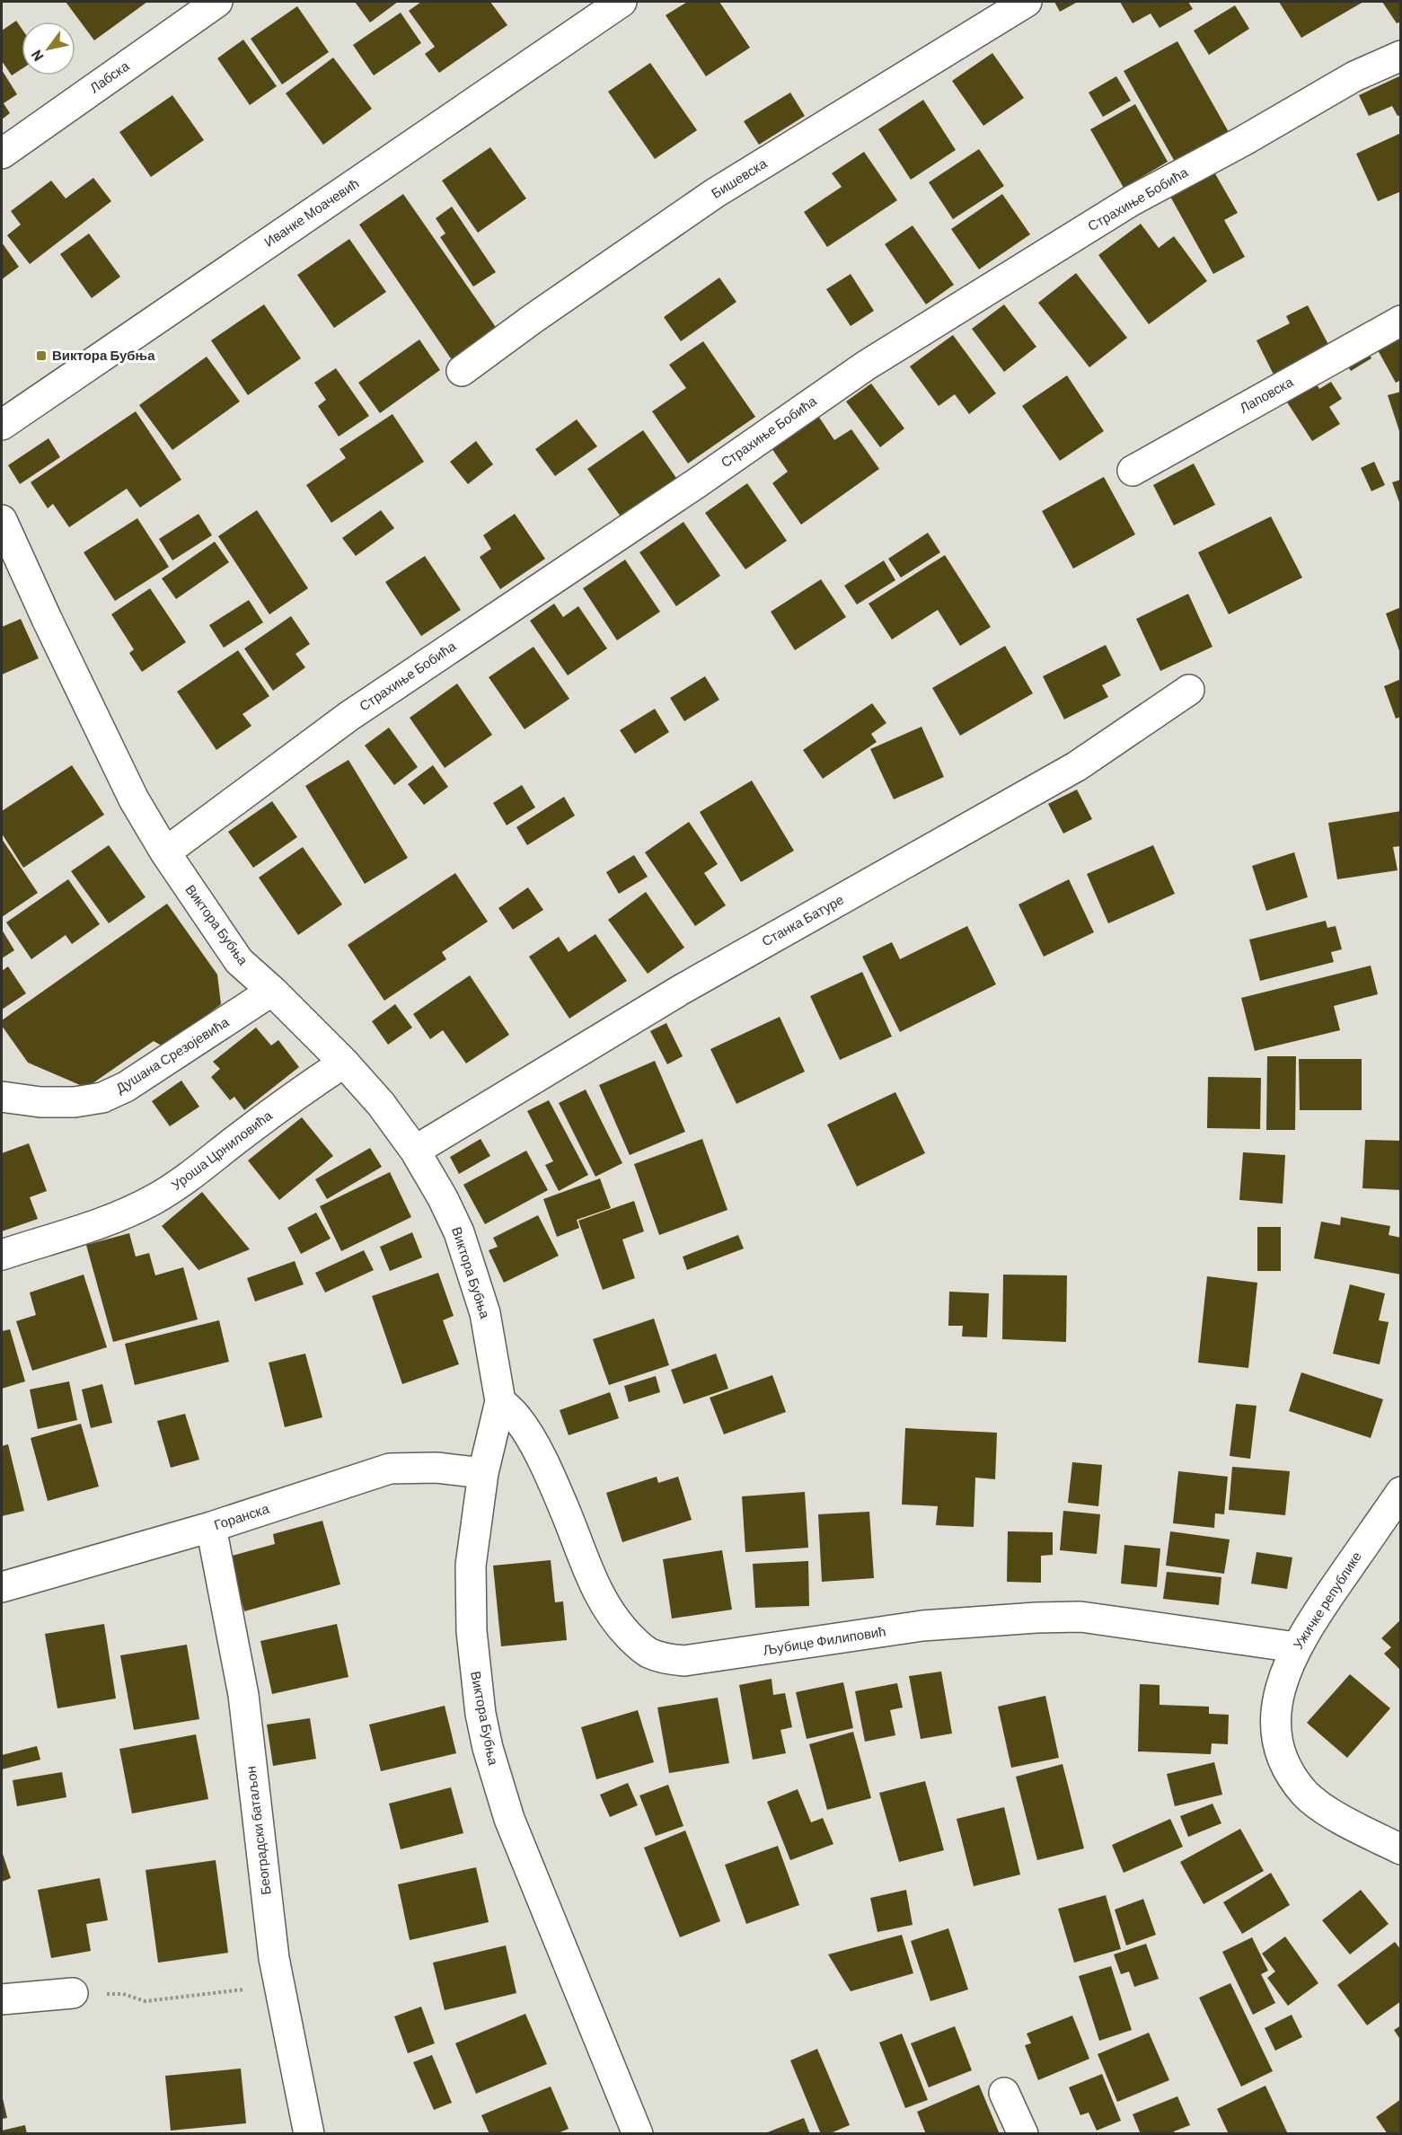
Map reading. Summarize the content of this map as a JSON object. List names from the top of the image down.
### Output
{
  "streets": {
    "street": [
      "Лабска",
      "Бишевска",
      "Страхиње Бобића",
      "Иванке Моачевић",
      "Лаповска",
      "Станка Батуре",
      "Виктора Бубња",
      "Душана Срезојевића",
      "Уроша Црниловића",
      "Горанска",
      "Ужичке републике",
      "Љубице Филиповић",
      "Београдски батаљон"
    ]
  },
  "crossings": [
    ["Страхиње Бобића", "Виктора Бубња"],
    ["Станка Батуре", "Виктора Бубња"],
    ["Виктора Бубња", "Душана Срезојевића"],
    ["Виктора Бубња", "Уроша Црниловића"],
    ["Виктора Бубња", "Горанска"],
    ["Виктора Бубња", "Љубице Филиповић"],
    ["Горанска", "Београдски батаљон"],
    ["Ужичке републике", "Љубице Филиповић"]
  ],
  "places": {
    "transit": ["Виктора Бубња"]
  },
  "north": "bottom left"
}
